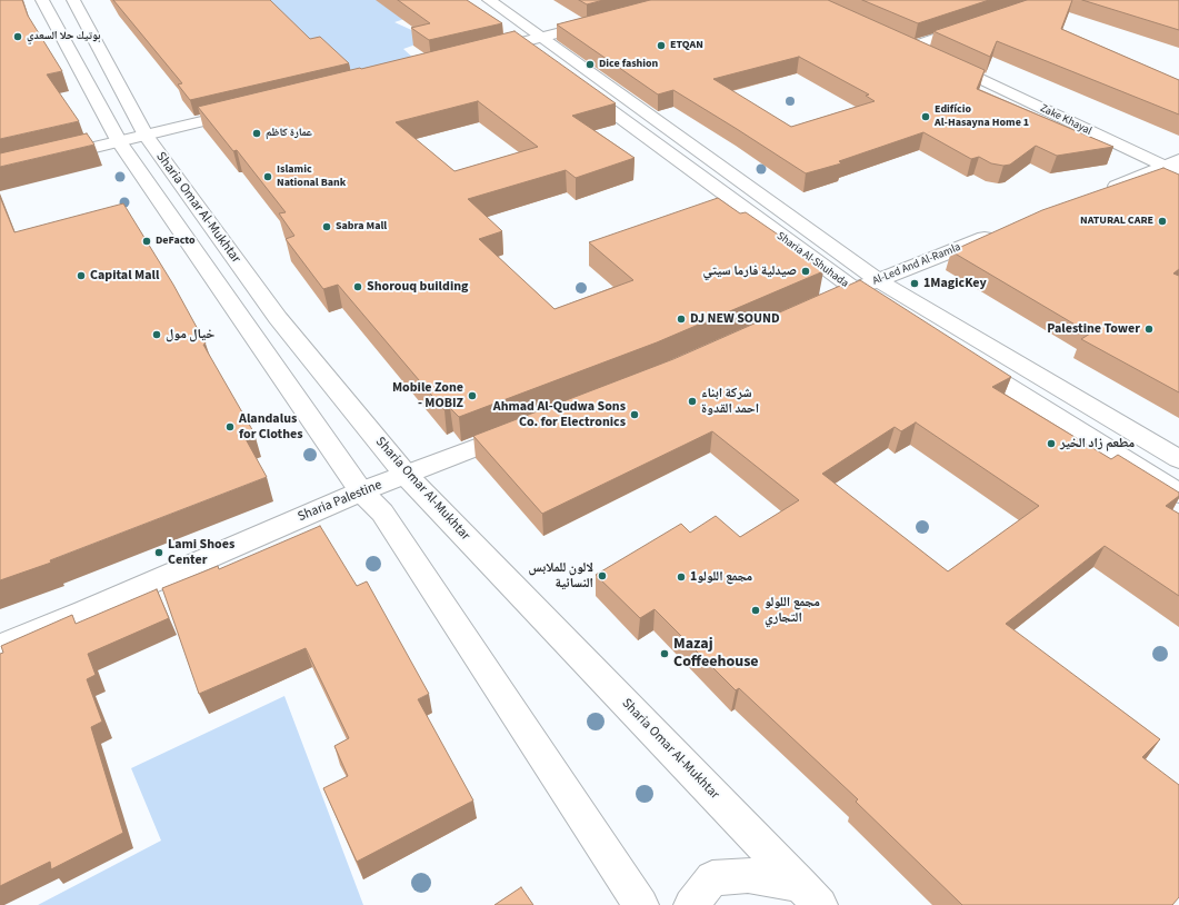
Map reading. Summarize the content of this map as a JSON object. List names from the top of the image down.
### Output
{
  "streets": {
    "street": [
      "Zake Khayal",
      "Sharia Omar Al-Mukhtar",
      "Sharia Al-Shuhada",
      "Al-Led And Al-Ramla",
      "Sharia Palestine"
    ]
  },
  "crossings": [
    ["Sharia Omar Al-Mukhtar", "Sharia Palestine"],
    ["Sharia Al-Shuhada", "Al-Led And Al-Ramla"]
  ],
  "places": [
    "بوتيك حلا السعدي",
    "ETQAN",
    "Dice fashion",
    "Edifício Al-Hasayna Home 1",
    "عمارة كاظم",
    "Islamic National Bank",
    "NATURAL CARE",
    "Sabra Mall",
    "DeFacto",
    "صيدلية فارما سيتي",
    "Capital Mall",
    "1MagicKey",
    "Shorouq building",
    "DJ NEW SOUND",
    "Palestine Tower",
    "خيال مول",
    "Mobile Zone - MOBIZ",
    "شركة ابناء احمد القدوة",
    "Ahmad Al-Qudwa Sons Co. for Electronics",
    "Alandalus for Clothes",
    "مطعم زاد الخير",
    "Lami Shoes Center",
    "لالون للملابس النسائية",
    "مجمع اللولو1",
    "مجمع اللولو التجاري",
    "Mazaj Coffeehouse"
  ]
}
